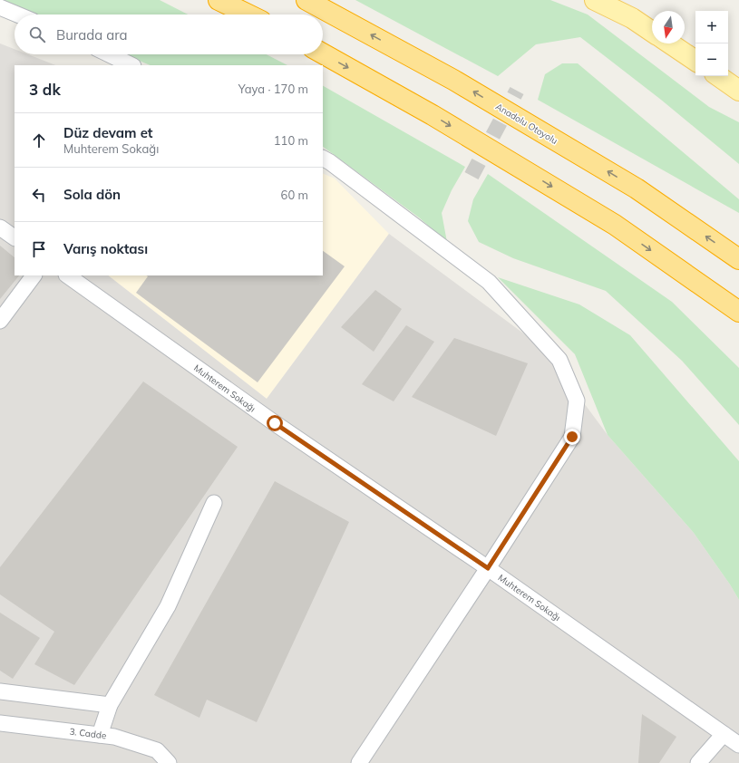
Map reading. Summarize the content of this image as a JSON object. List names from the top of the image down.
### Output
{
  "streets": {
    "highway": ["Anadolu Otoyolu"],
    "street": ["Muhterem Sokağı", "3. Cadde"]
  },
  "north": "bottom",
  "page": {
    "map_buttons": ["+", "−"],
    "search": "Burada ara",
    "heading": ["3 dk", "Yaya · 170 m"],
    "list": [
      ["Düz devam et", "Muhterem Sokağı", "110 m"],
      ["Sola dön", "60 m"],
      "Varış noktası"
    ]
  }
}
